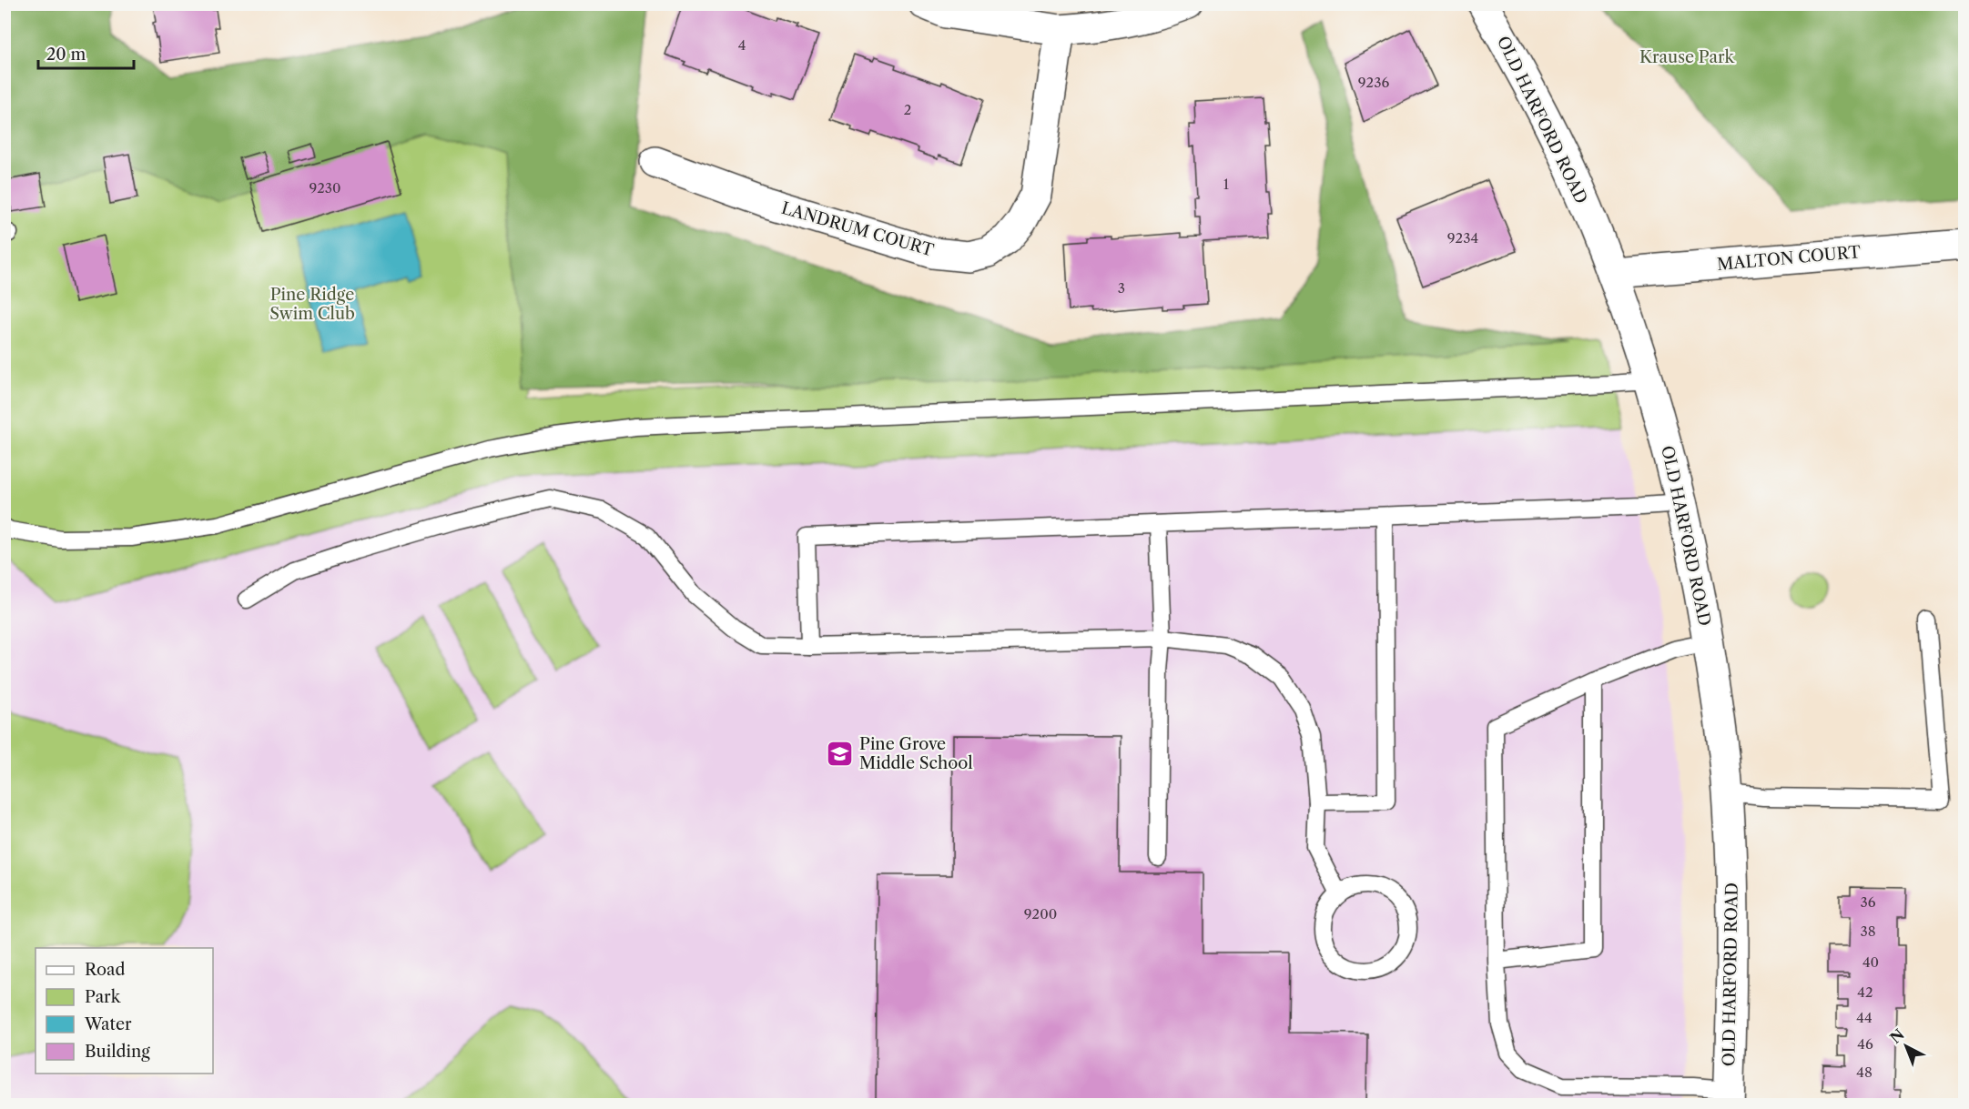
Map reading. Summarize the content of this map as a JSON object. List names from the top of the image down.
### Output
{
  "streets": {
    "street": ["OLD HARFORD ROAD", "LANDRUM COURT", "MALTON COURT"]
  },
  "crossings": [
    ["OLD HARFORD ROAD", "MALTON COURT"]
  ],
  "parks": ["Krause Park", "Pine Ridge Swim Club"],
  "places": {
    "school or university": ["Pine Grove Middle School"]
  },
  "house_numbers": [
    "4",
    "9236",
    "2",
    "1",
    "9230",
    "9234",
    "3",
    "36",
    "9200",
    "38",
    "40",
    "42",
    "44",
    "46",
    "48"
  ],
  "legend": [
    "Road",
    "Park",
    "Water",
    "Building"
  ],
  "scale_bar": "20 m",
  "north": "top left"
}
